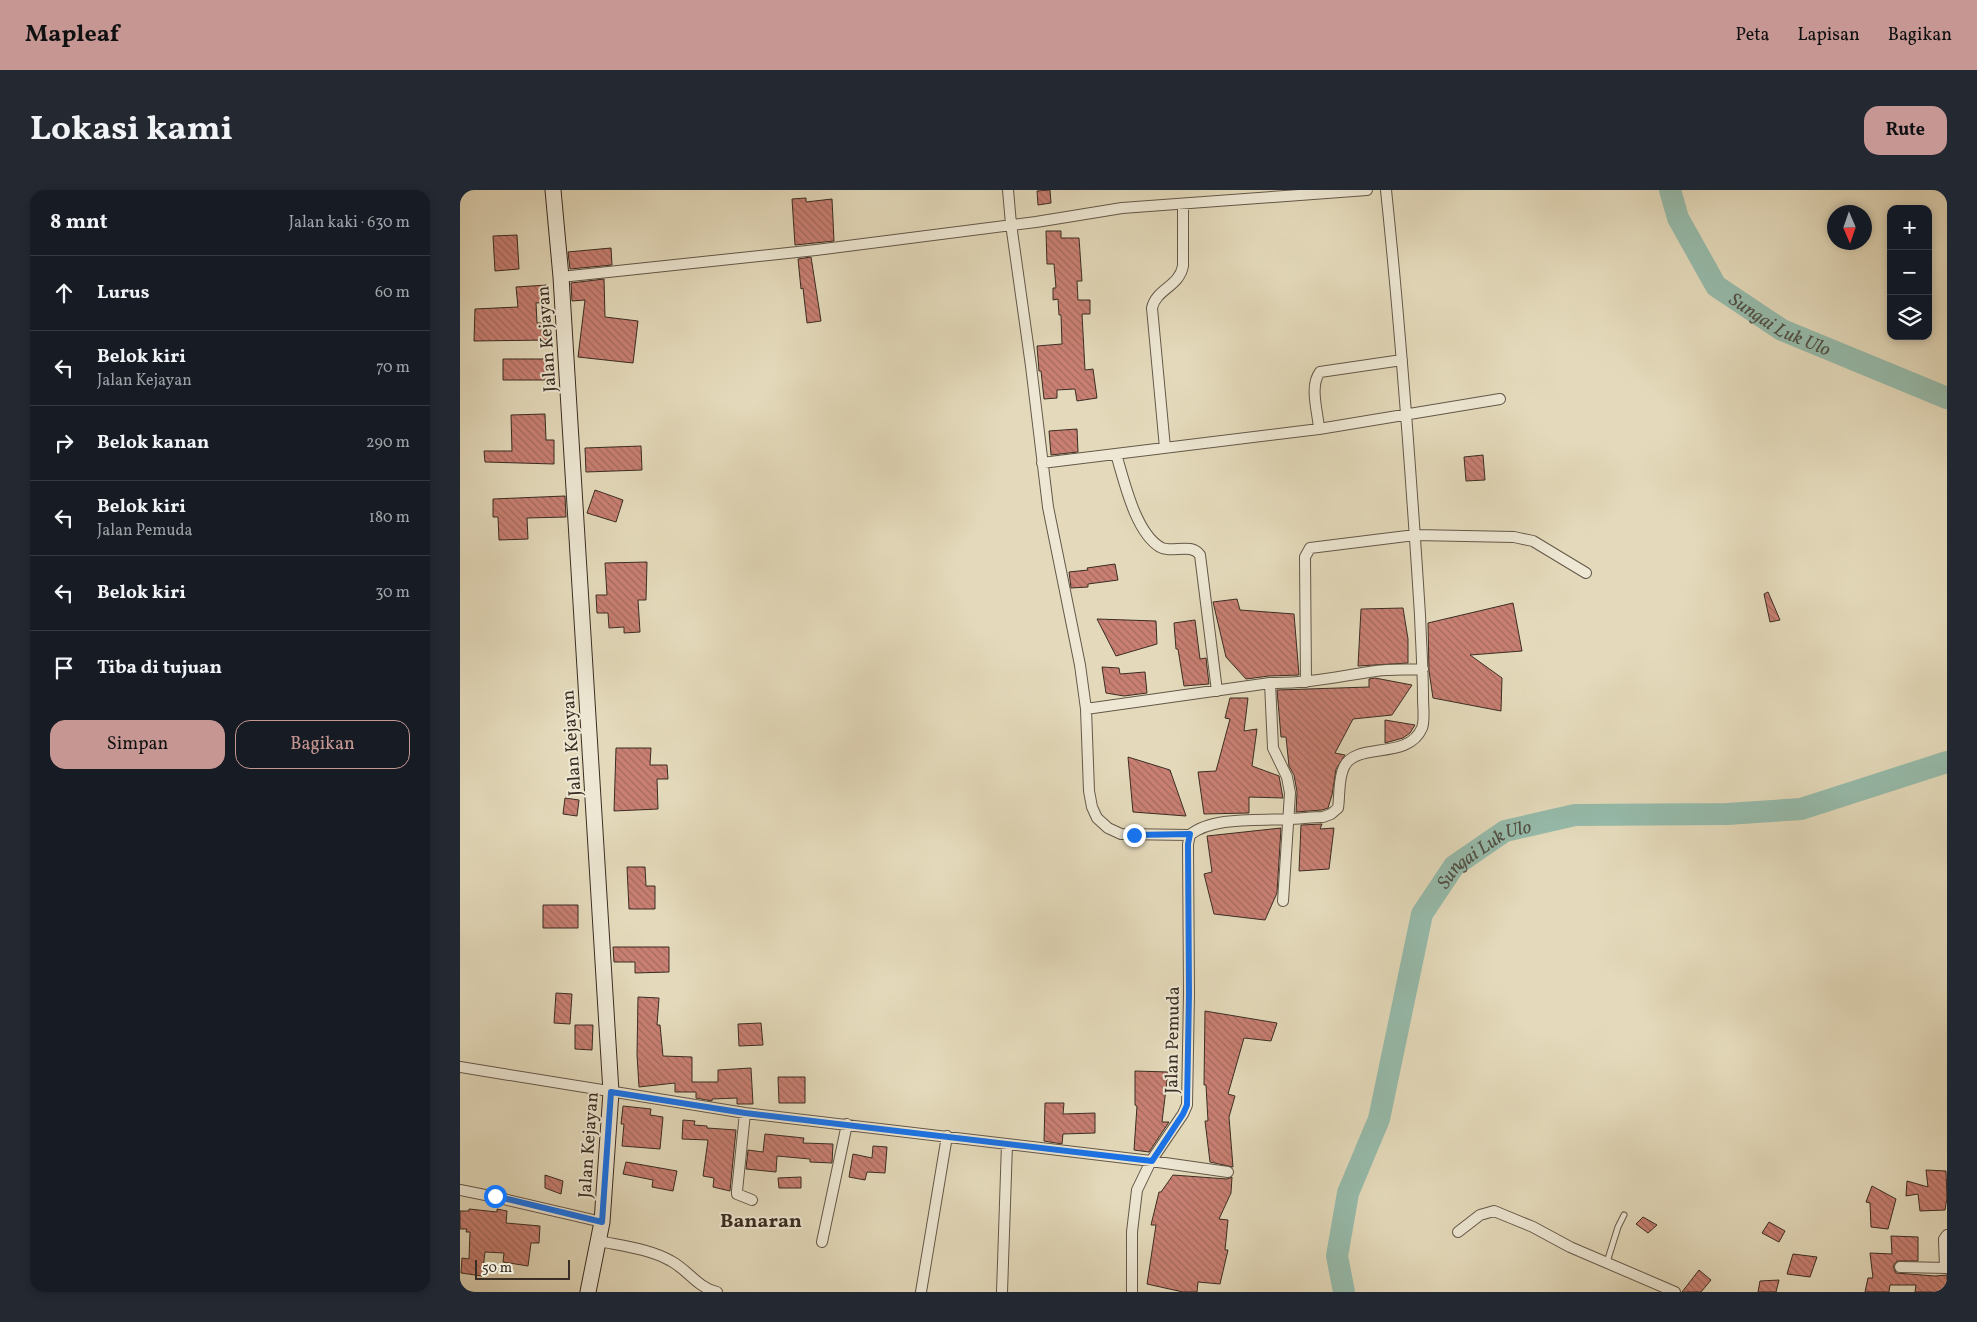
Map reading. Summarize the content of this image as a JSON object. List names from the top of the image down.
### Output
{
  "streets": {
    "main road": ["Jalan Kejayan"],
    "street": ["Jalan Pemuda"]
  },
  "districts": ["Banaran"],
  "water": ["Sungai Luk Ulo"],
  "scale_bar": "50 m",
  "north": "bottom",
  "page": {
    "header": "Mapleaf",
    "nav": ["Peta", "Lapisan", "Bagikan"],
    "title": "Lokasi kami",
    "buttons": [
      "Rute",
      ["Simpan", "Bagikan"]
    ],
    "heading": ["8 mnt", "Jalan kaki · 630 m"],
    "map_buttons": ["+", "−"],
    "list": [
      ["Lurus", "60 m"],
      ["Belok kiri", "Jalan Kejayan", "70 m"],
      ["Belok kanan", "290 m"],
      ["Belok kiri", "Jalan Pemuda", "180 m"],
      ["Belok kiri", "30 m"],
      "Tiba di tujuan"
    ],
    "scale": "50 m"
  }
}
